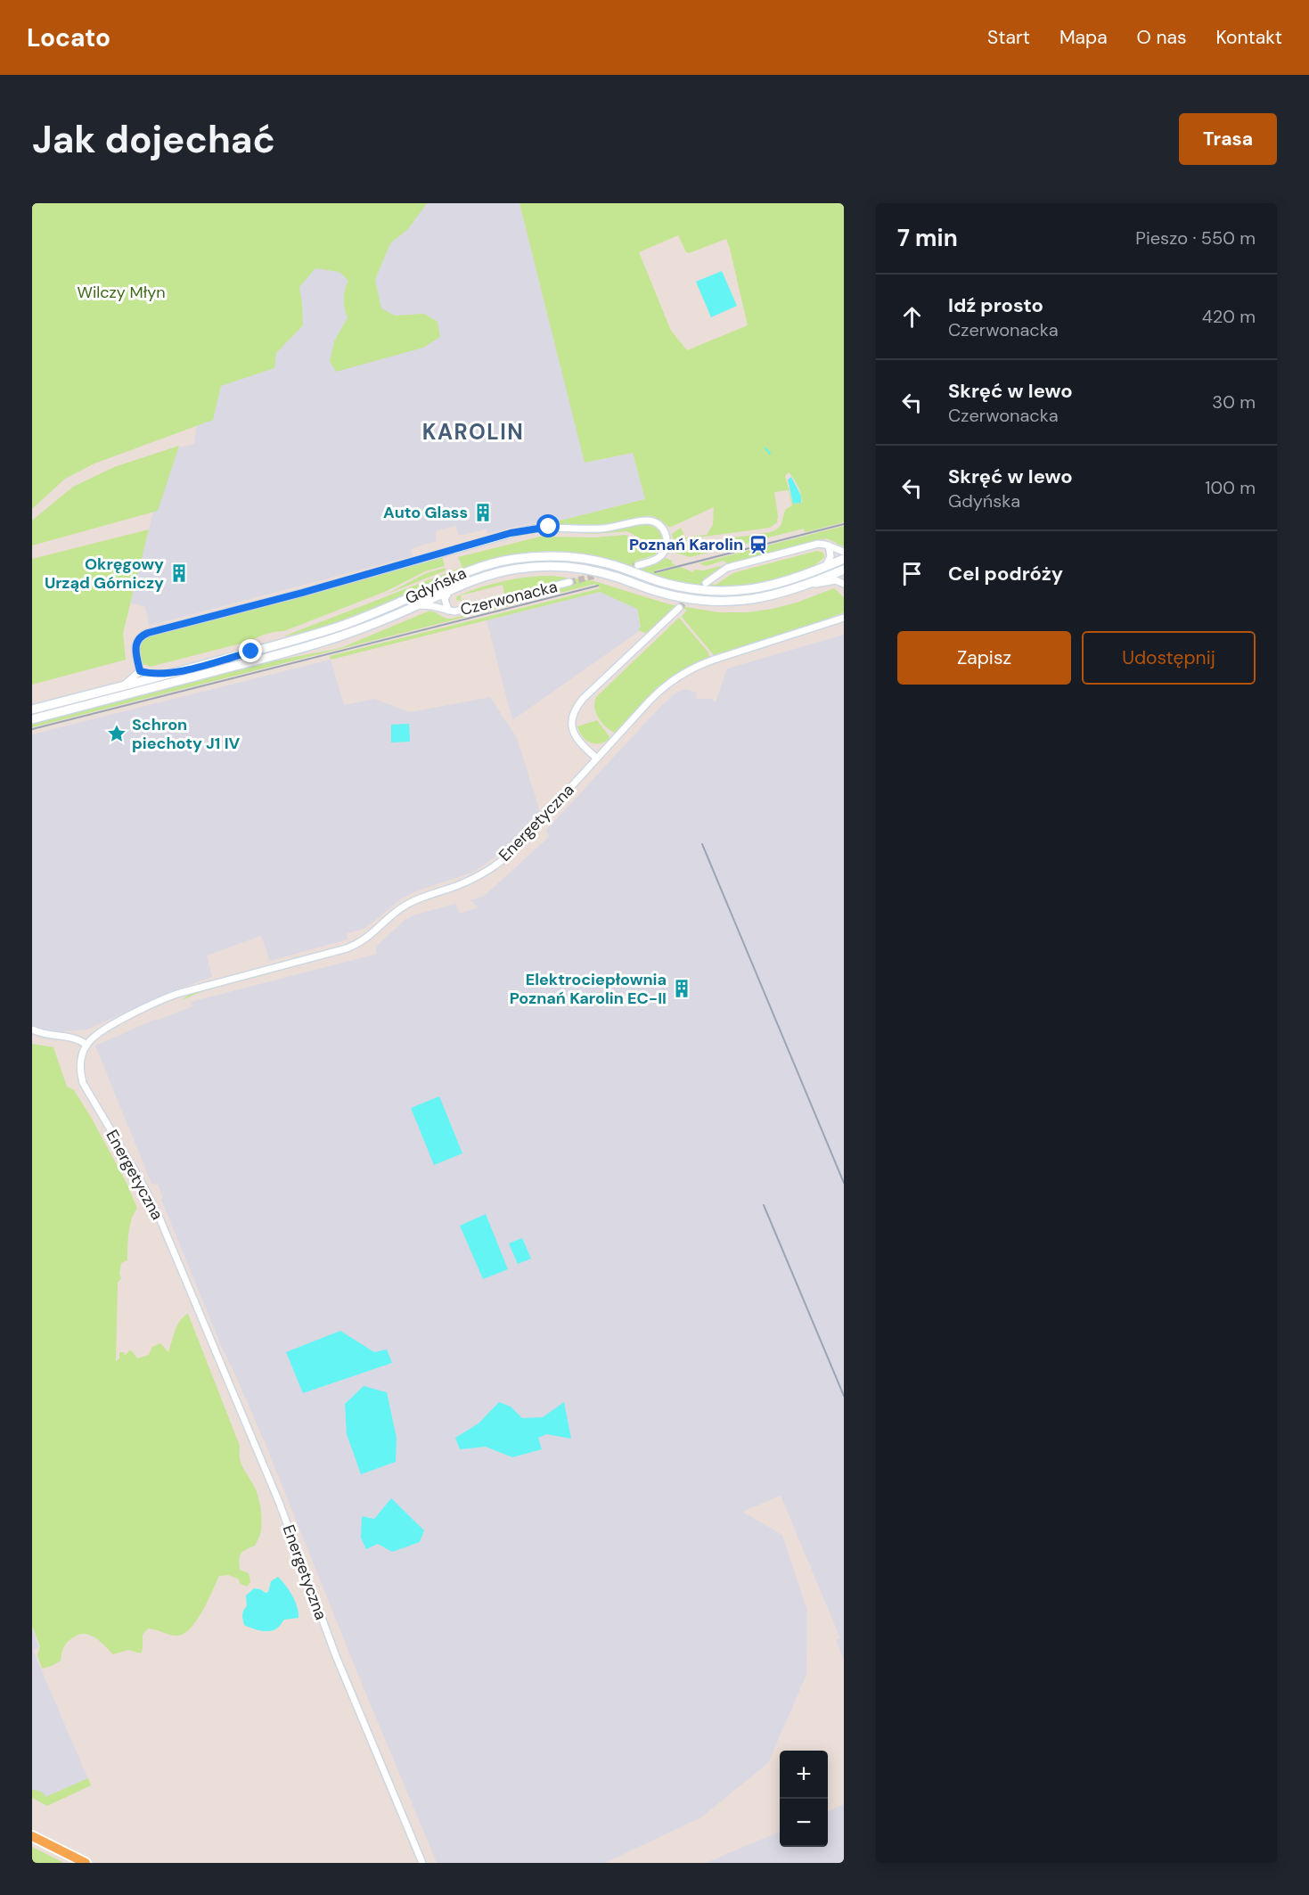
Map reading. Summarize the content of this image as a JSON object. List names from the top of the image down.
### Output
{
  "streets": {
    "main road": ["Gdyńska"],
    "street": ["Czerwonacka", "Energetyczna"]
  },
  "crossings": [
    ["Gdyńska", "Czerwonacka"]
  ],
  "districts": ["KAROLIN"],
  "parks": ["Wilczy Młyn"],
  "places": {
    "building": ["Auto Glass", "Okręgowy Urząd Górniczy", "Elektrociepłownia Poznań Karolin EC-II"],
    "station": ["Poznań Karolin"],
    "place": ["Schron piechoty J1 IV"]
  },
  "page": {
    "header": "Locato",
    "nav": [
      "Start",
      "Mapa",
      "O nas",
      "Kontakt"
    ],
    "buttons": [
      "Trasa",
      ["Zapisz", "Udostępnij"]
    ],
    "title": "Jak dojechać",
    "heading": ["7 min", "Pieszo · 550 m"],
    "list": [
      ["Idź prosto", "Czerwonacka", "420 m"],
      ["Skręć w lewo", "Czerwonacka", "30 m"],
      ["Skręć w lewo", "Gdyńska", "100 m"],
      "Cel podróży"
    ],
    "map_buttons": ["+", "−"]
  }
}
